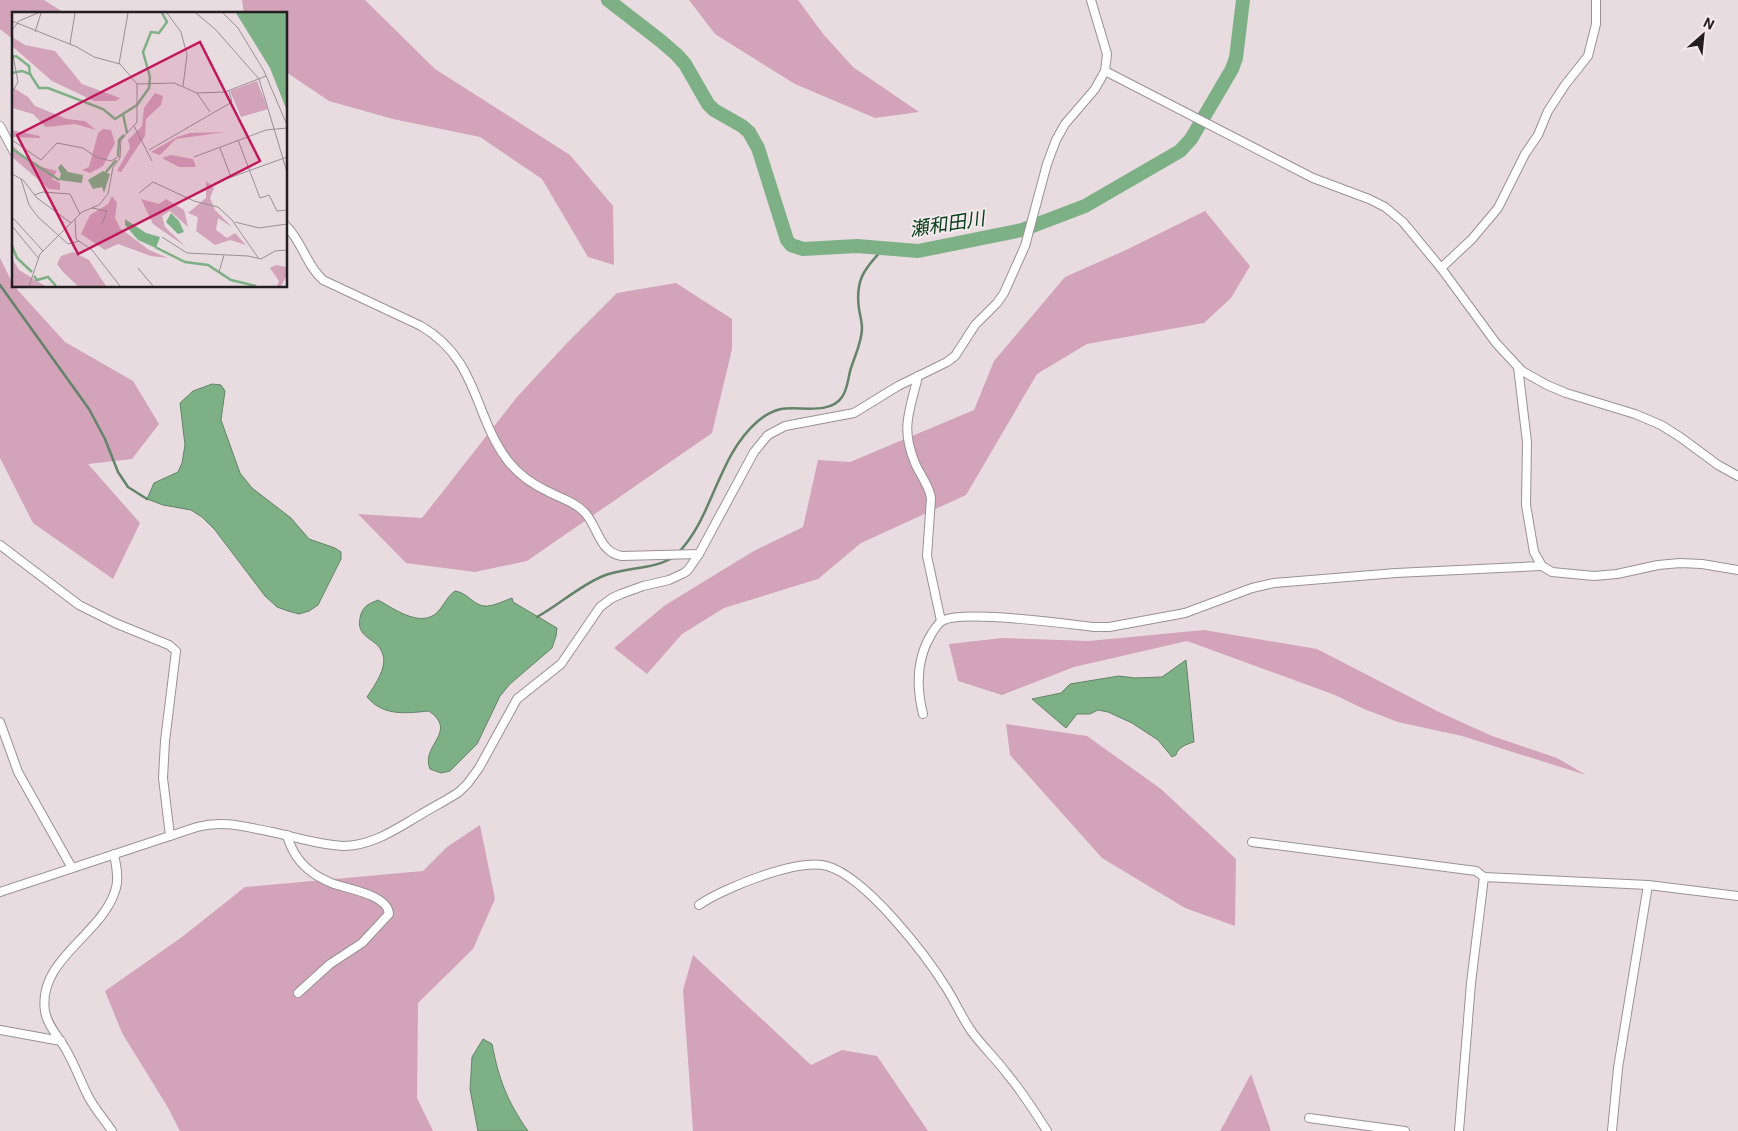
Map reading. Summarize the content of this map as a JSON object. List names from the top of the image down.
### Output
{
  "water": ["瀬和田川"],
  "north": "top right"
}
